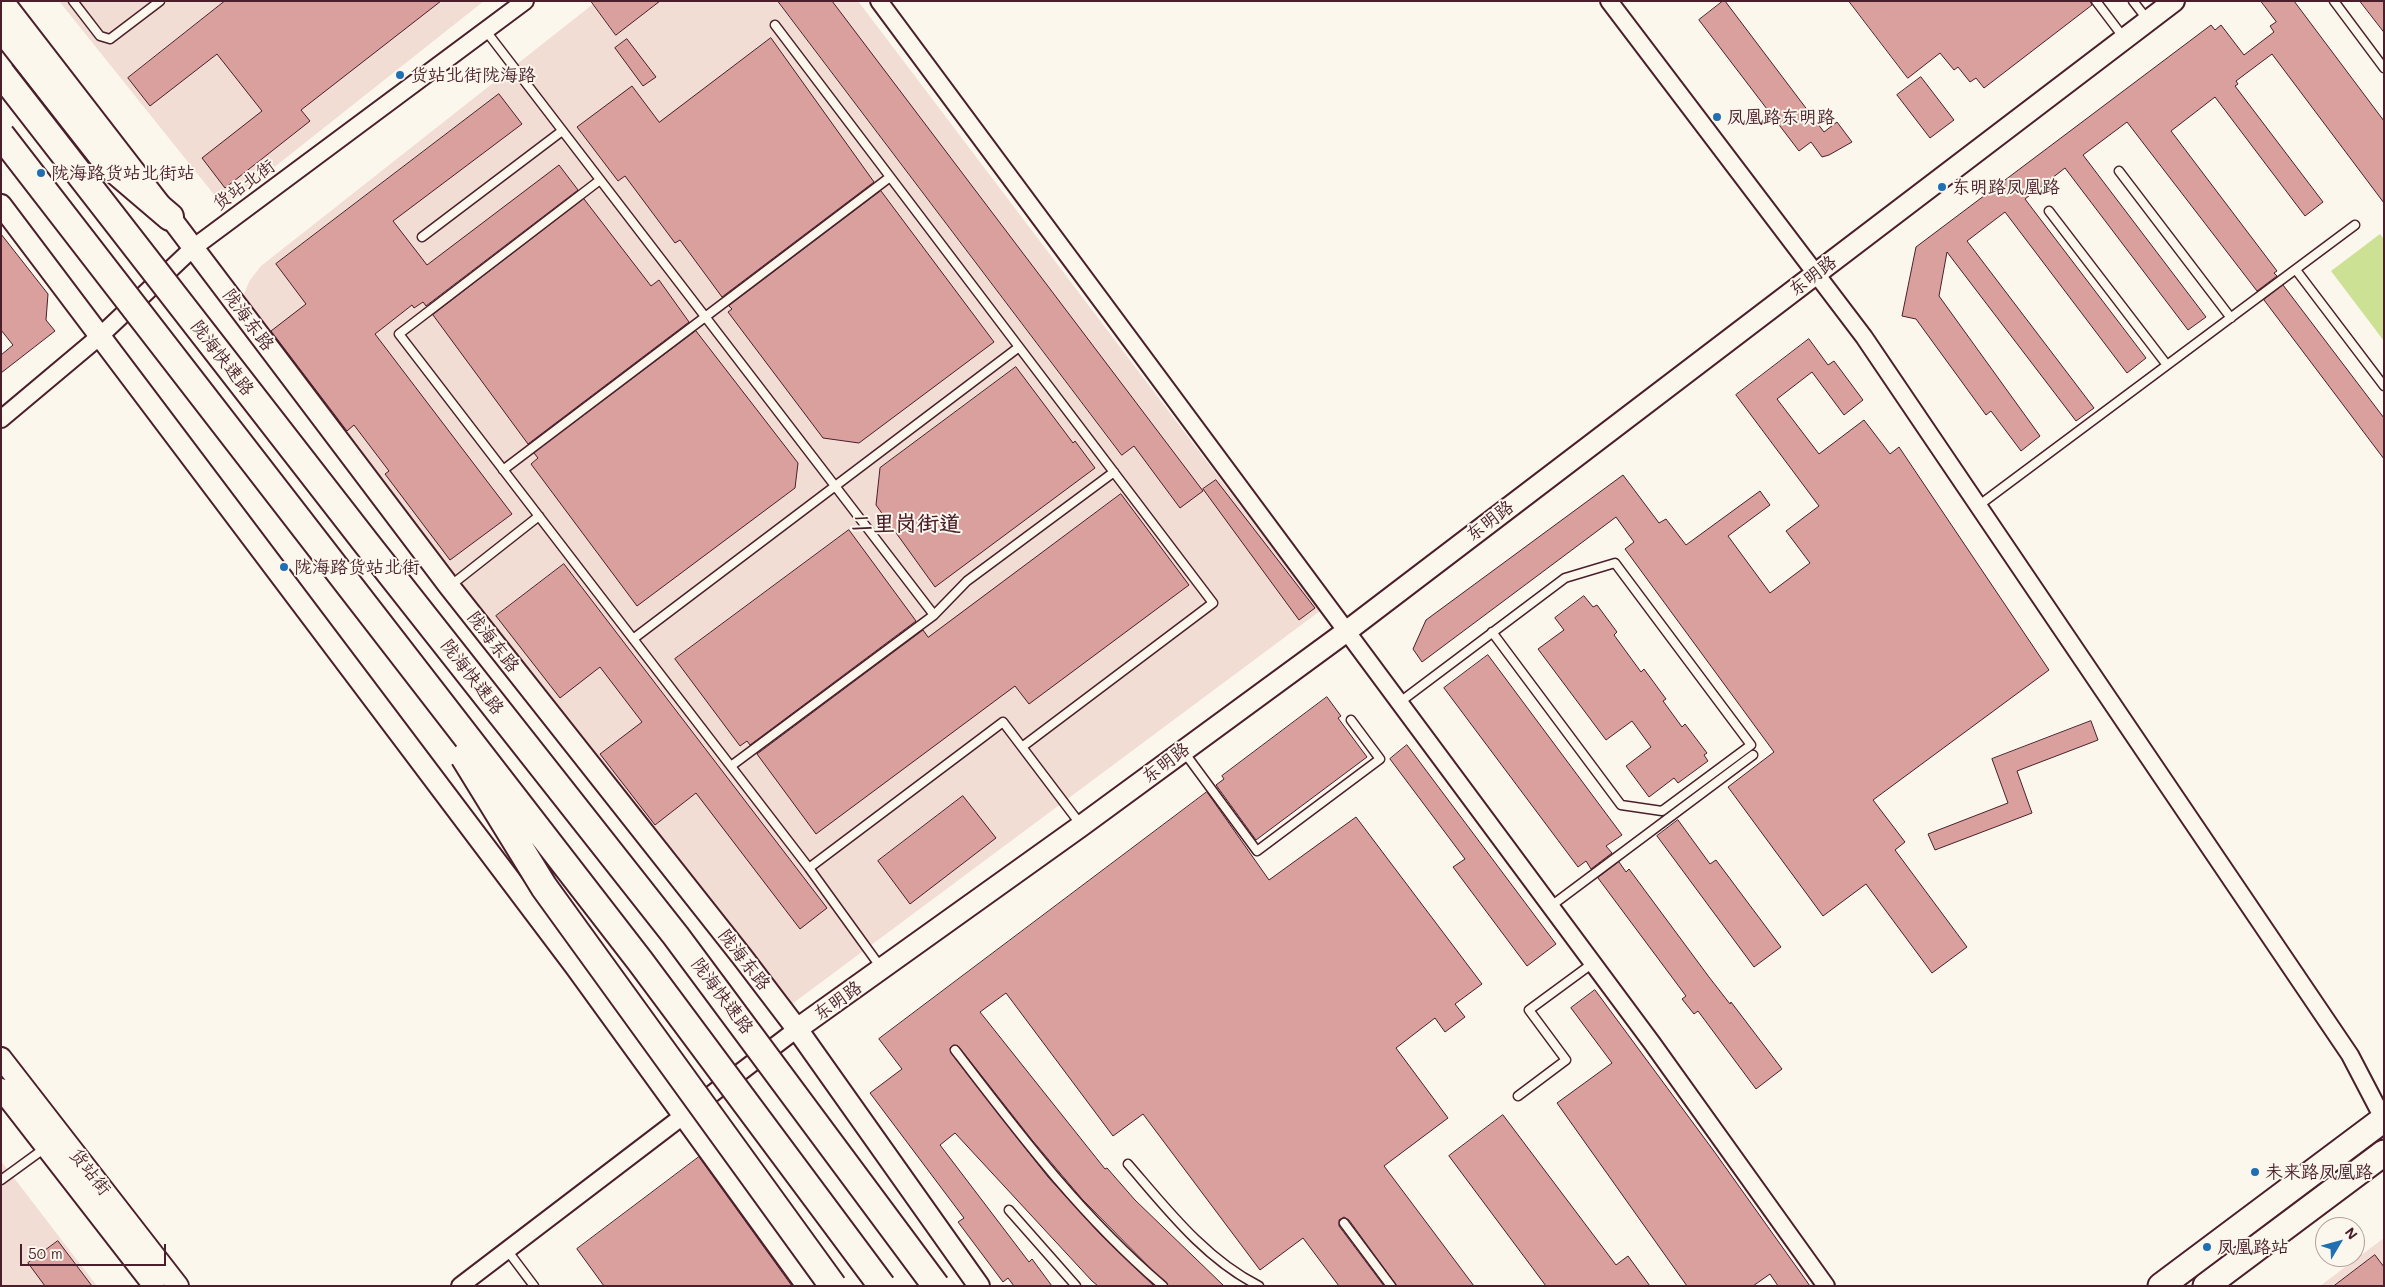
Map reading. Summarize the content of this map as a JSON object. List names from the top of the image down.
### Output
{
  "streets": {
    "highway": ["陇海快速路"],
    "street": [
      "货站北街",
      "东明路",
      "陇海东路",
      "货站街"
    ]
  },
  "crossings": [
    ["货站北街", "陇海东路"],
    ["东明路", "陇海东路"]
  ],
  "districts": ["二里岗街道"],
  "places": [
    "货站北街陇海路",
    "凤凰路东明路",
    "陇海路货站北街站",
    "东明路凤凰路",
    "陇海路货站北街",
    "未来路凤凰路",
    "凤凰路站"
  ],
  "scale_bar": "50 m",
  "north": "top right"
}
